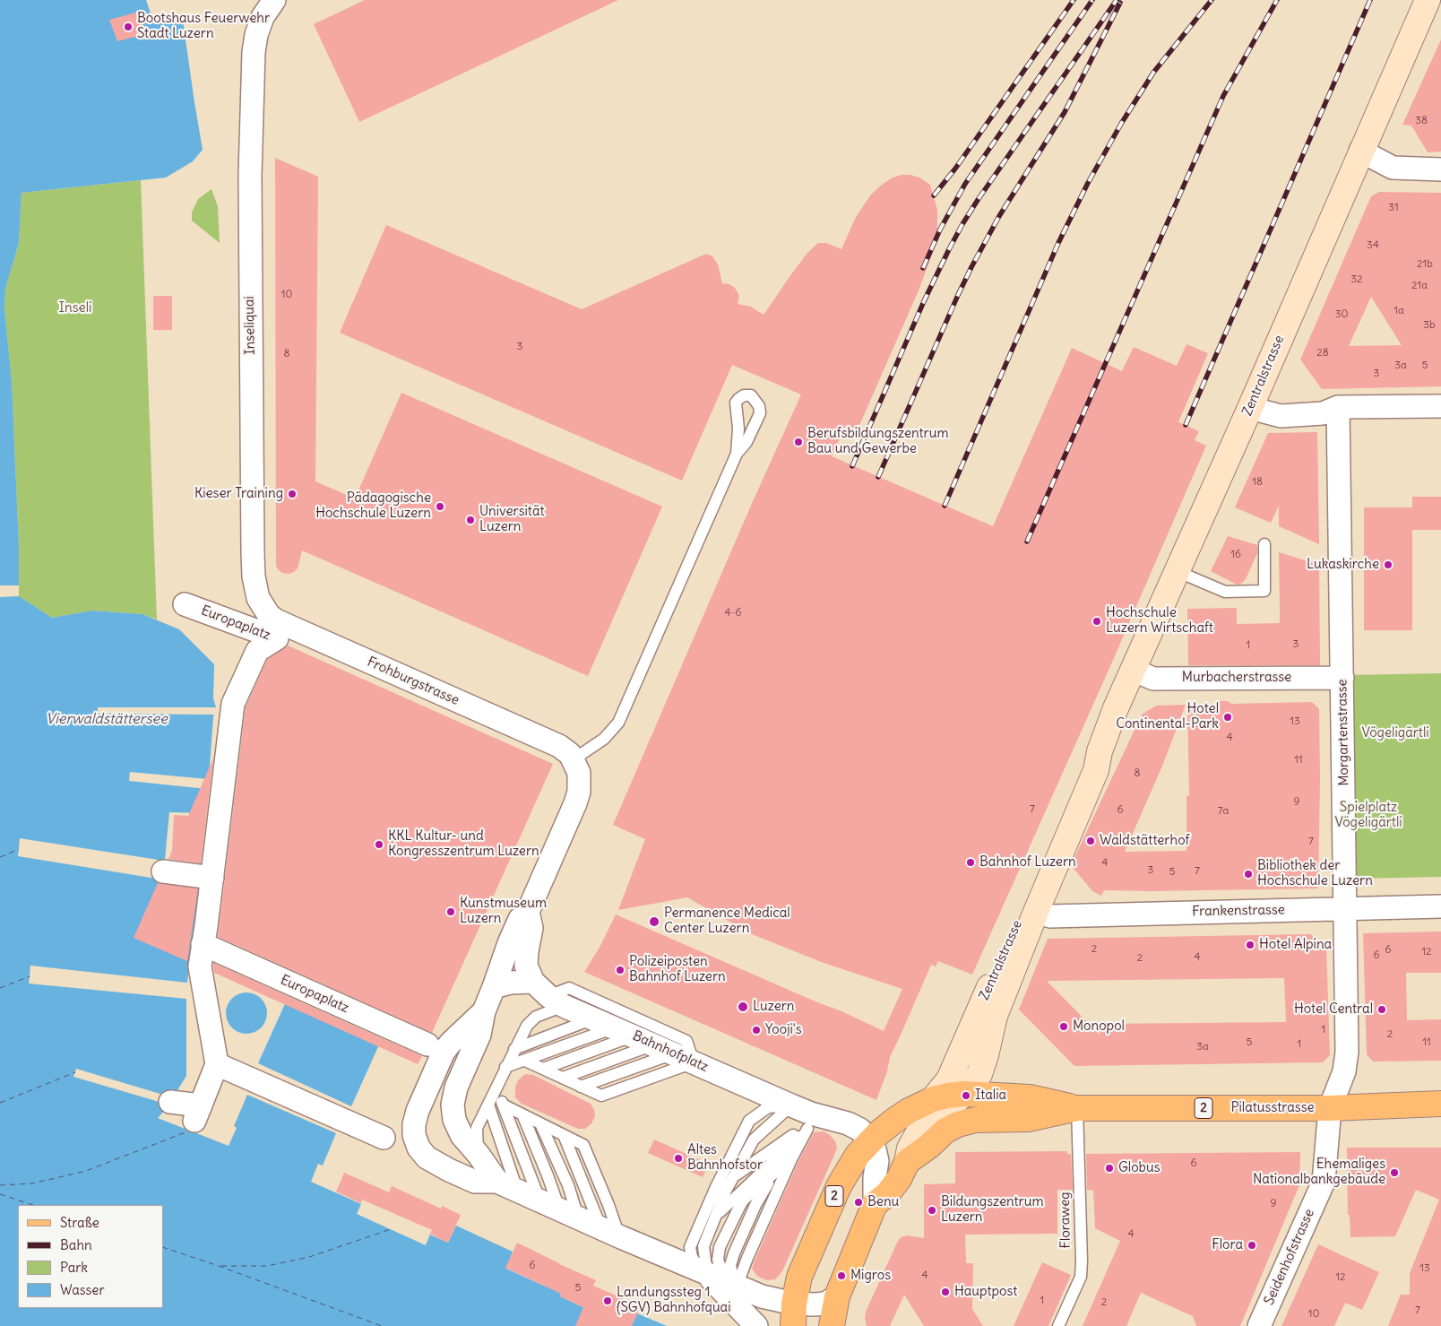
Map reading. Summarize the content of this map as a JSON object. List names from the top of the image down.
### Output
{
  "streets": {
    "main road": [
      "Zentralstrasse",
      "Bahnhofplatz",
      "2",
      "Pilatusstrasse"
    ],
    "street": [
      "Inseliquai",
      "Europaplatz",
      "Murbacherstrasse",
      "Frohburgstrasse",
      "Morgartenstrasse",
      "Frankenstrasse",
      "Seidenhofstrasse"
    ],
    "lane": ["Floraweg"]
  },
  "crossings": [
    ["Inseliquai", "Frohburgstrasse"],
    ["Zentralstrasse", "Murbacherstrasse"],
    ["Zentralstrasse", "Frankenstrasse"],
    ["Zentralstrasse", "Bahnhofplatz"],
    ["Zentralstrasse", "2"],
    ["Zentralstrasse", "Pilatusstrasse"],
    ["Murbacherstrasse", "Morgartenstrasse"],
    ["Morgartenstrasse", "Frankenstrasse"],
    ["Morgartenstrasse", "Pilatusstrasse"],
    ["Morgartenstrasse", "Seidenhofstrasse"],
    ["Bahnhofplatz", "2"],
    ["Bahnhofplatz", "Pilatusstrasse"],
    ["Pilatusstrasse", "Floraweg"],
    ["Pilatusstrasse", "Seidenhofstrasse"]
  ],
  "water": ["Vierwaldstättersee"],
  "parks": ["Inseli", "Vögeligärtli", "Spielplatz Vögeligärtli"],
  "places": [
    "Bootshaus Feuerwehr Stadt Luzern",
    "Berufsbildungszentrum Bau und Gewerbe",
    "Kieser Training",
    "Pädagogische Hochschule Luzern",
    "Universität Luzern",
    "Lukaskirche",
    "Hochschule Luzern Wirtschaft",
    "Hotel Continental-Park",
    "Waldstätterhof",
    "KKL Kultur- und Kongresszentrum Luzern",
    "Bahnhof Luzern",
    "Bibliothek der Hochschule Luzern",
    "Kunstmuseum Luzern",
    "Permanence Medical Center Luzern",
    "Hotel Alpina",
    "Polizeiposten Bahnhof Luzern",
    "Luzern",
    "Hotel Central",
    "Monopol",
    "Yooji's",
    "Italia",
    "Altes Bahnhofstor",
    "Globus",
    "Ehemaliges Nationalbankgebäude",
    "Benu",
    "Bildungszentrum Luzern",
    "Flora",
    "Migros",
    "Hauptpost",
    "Landungssteg 1 (SGV) Bahnhofquai"
  ],
  "house_numbers": [
    "38",
    "31",
    "34",
    "21b",
    "32",
    "21a",
    "10",
    "1a",
    "30",
    "3b",
    "3",
    "28",
    "8",
    "3a",
    "5",
    "3",
    "18",
    "16",
    "4-6",
    "3",
    "1",
    "13",
    "4",
    "11",
    "8",
    "9",
    "7",
    "6",
    "7a",
    "7",
    "4",
    "3",
    "7",
    "5",
    "2",
    "6",
    "12",
    "6",
    "4",
    "2",
    "1",
    "2",
    "5",
    "11",
    "1",
    "3a",
    "6",
    "9",
    "4",
    "6",
    "13",
    "4",
    "12",
    "5",
    "1",
    "2",
    "7",
    "10"
  ],
  "legend": [
    "Straße",
    "Bahn",
    "Park",
    "Wasser"
  ]
}
